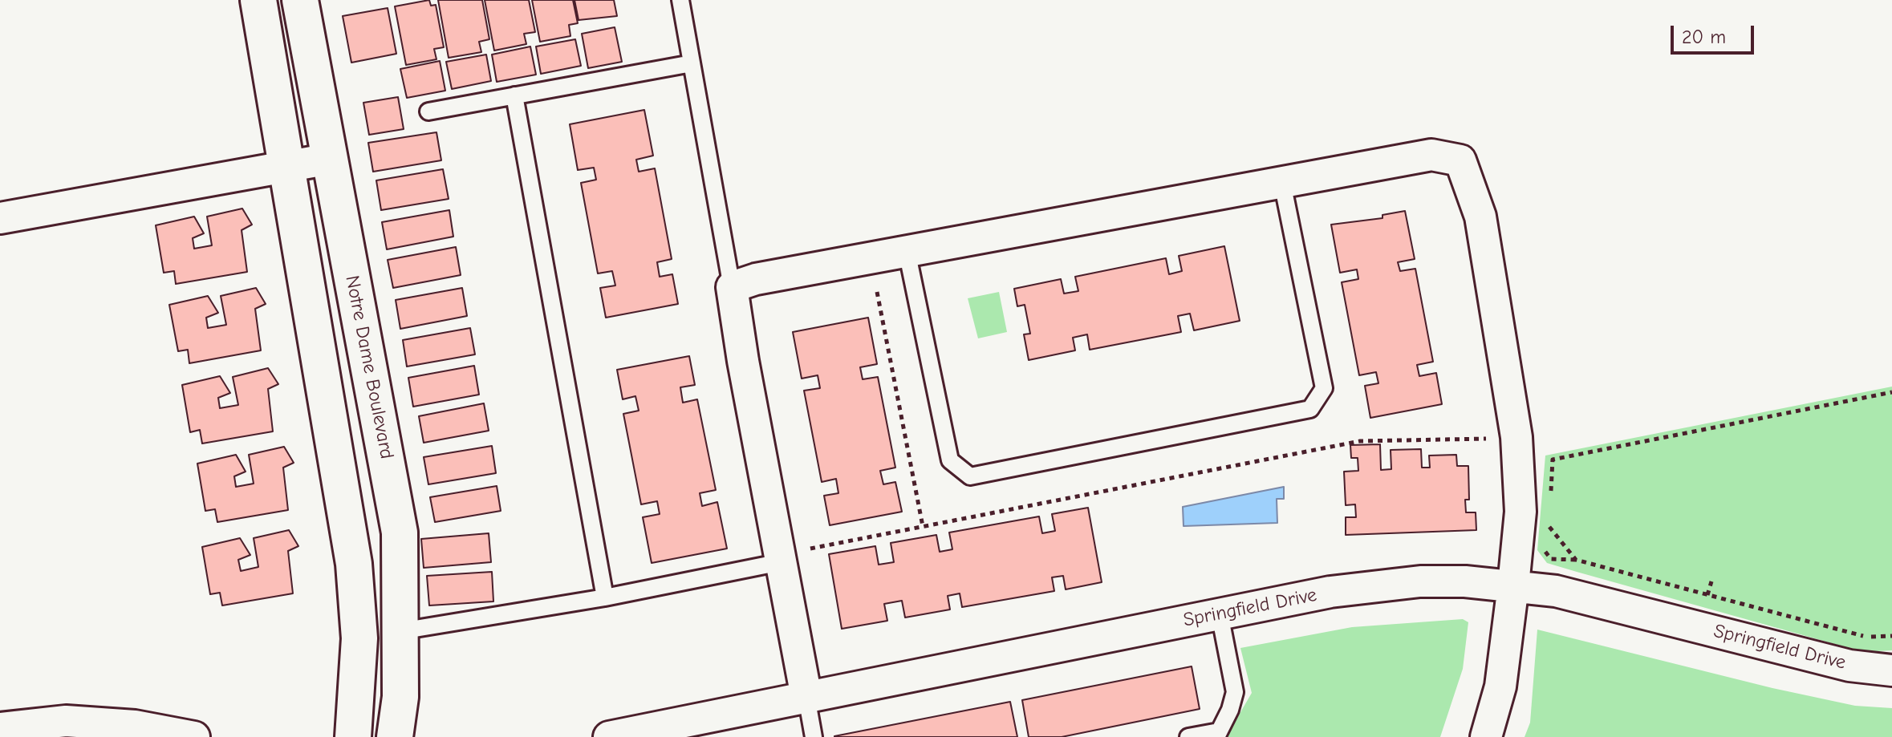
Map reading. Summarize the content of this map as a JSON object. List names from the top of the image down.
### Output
{
  "streets": {
    "street": ["Notre Dame Boulevard", "Springfield Drive"]
  },
  "scale_bar": "20 m"
}
